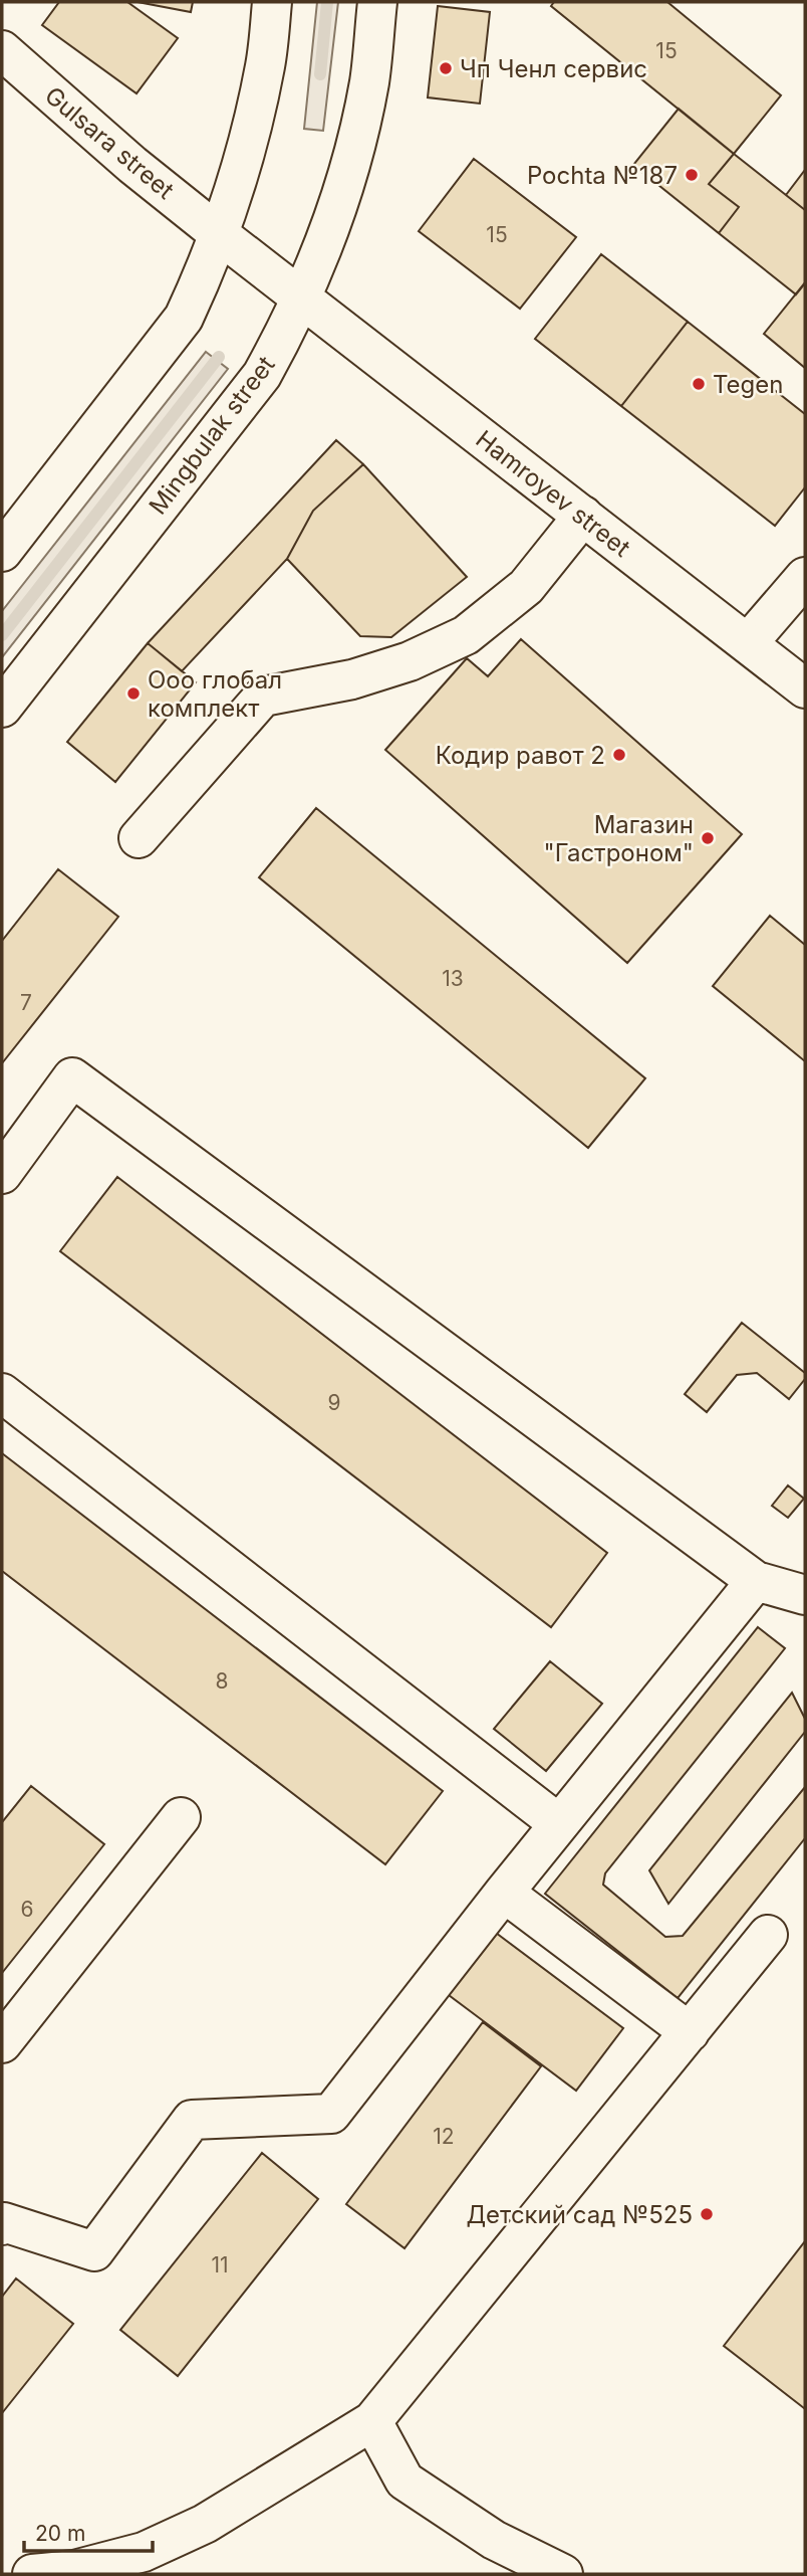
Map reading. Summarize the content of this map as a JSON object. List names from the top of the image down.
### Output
{
  "streets": {
    "main road": ["Gulsara street", "Mingbulak street", "Hamroyev street"]
  },
  "crossings": [
    ["Gulsara street", "Mingbulak street"],
    ["Gulsara street", "Hamroyev street"],
    ["Mingbulak street", "Hamroyev street"]
  ],
  "places": [
    "Чп Ченл сервис",
    "Pochta №187",
    "Tegen",
    "Ооо глобал комплект",
    "Кодир равот 2",
    "Магазин \"Гастроном\"",
    "Детский сад №525"
  ],
  "house_numbers": [
    "15",
    "15",
    "13",
    "7",
    "9",
    "8",
    "6",
    "12",
    "11"
  ],
  "scale_bar": "20 m"
}
